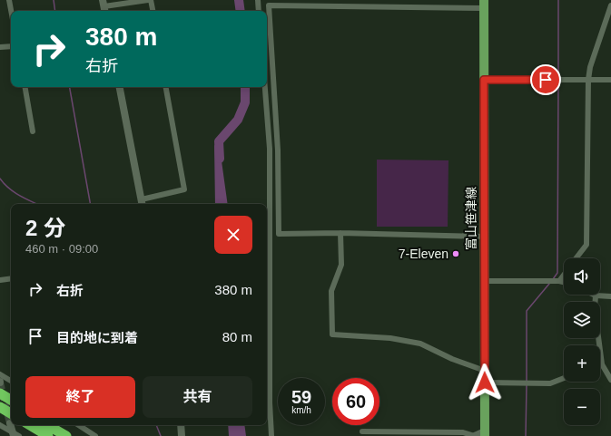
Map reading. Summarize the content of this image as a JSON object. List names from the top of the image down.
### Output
{
  "streets": {
    "main road": ["富山笹津線"]
  },
  "places": ["7-Eleven"],
  "page": {
    "turn": ["380 m", "右折"],
    "heading": ["2 分", "460 m · 09:00"],
    "map_buttons": ["+", "−"],
    "list": [
      {
        "name": "右折",
        "value": "380 m"
      },
      {
        "name": "目的地に到着",
        "value": "80 m"
      }
    ],
    "buttons": ["終了", "共有"],
    "speed": "59 km/h",
    "limit": "60"
  }
}
